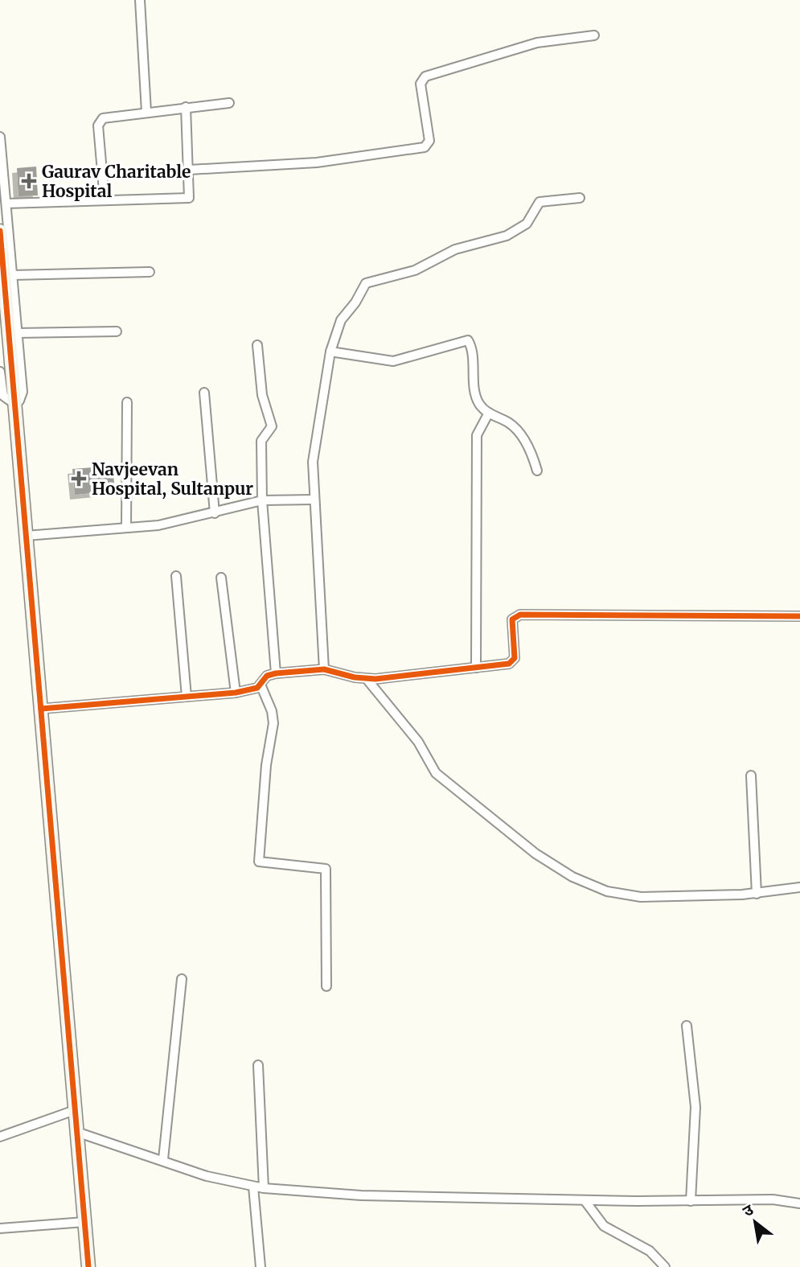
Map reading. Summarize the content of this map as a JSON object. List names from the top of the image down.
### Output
{
  "places": {
    "health": ["Gaurav Charitable Hospital", "Navjeevan Hospital, Sultanpur"]
  },
  "north": "top left"
}
